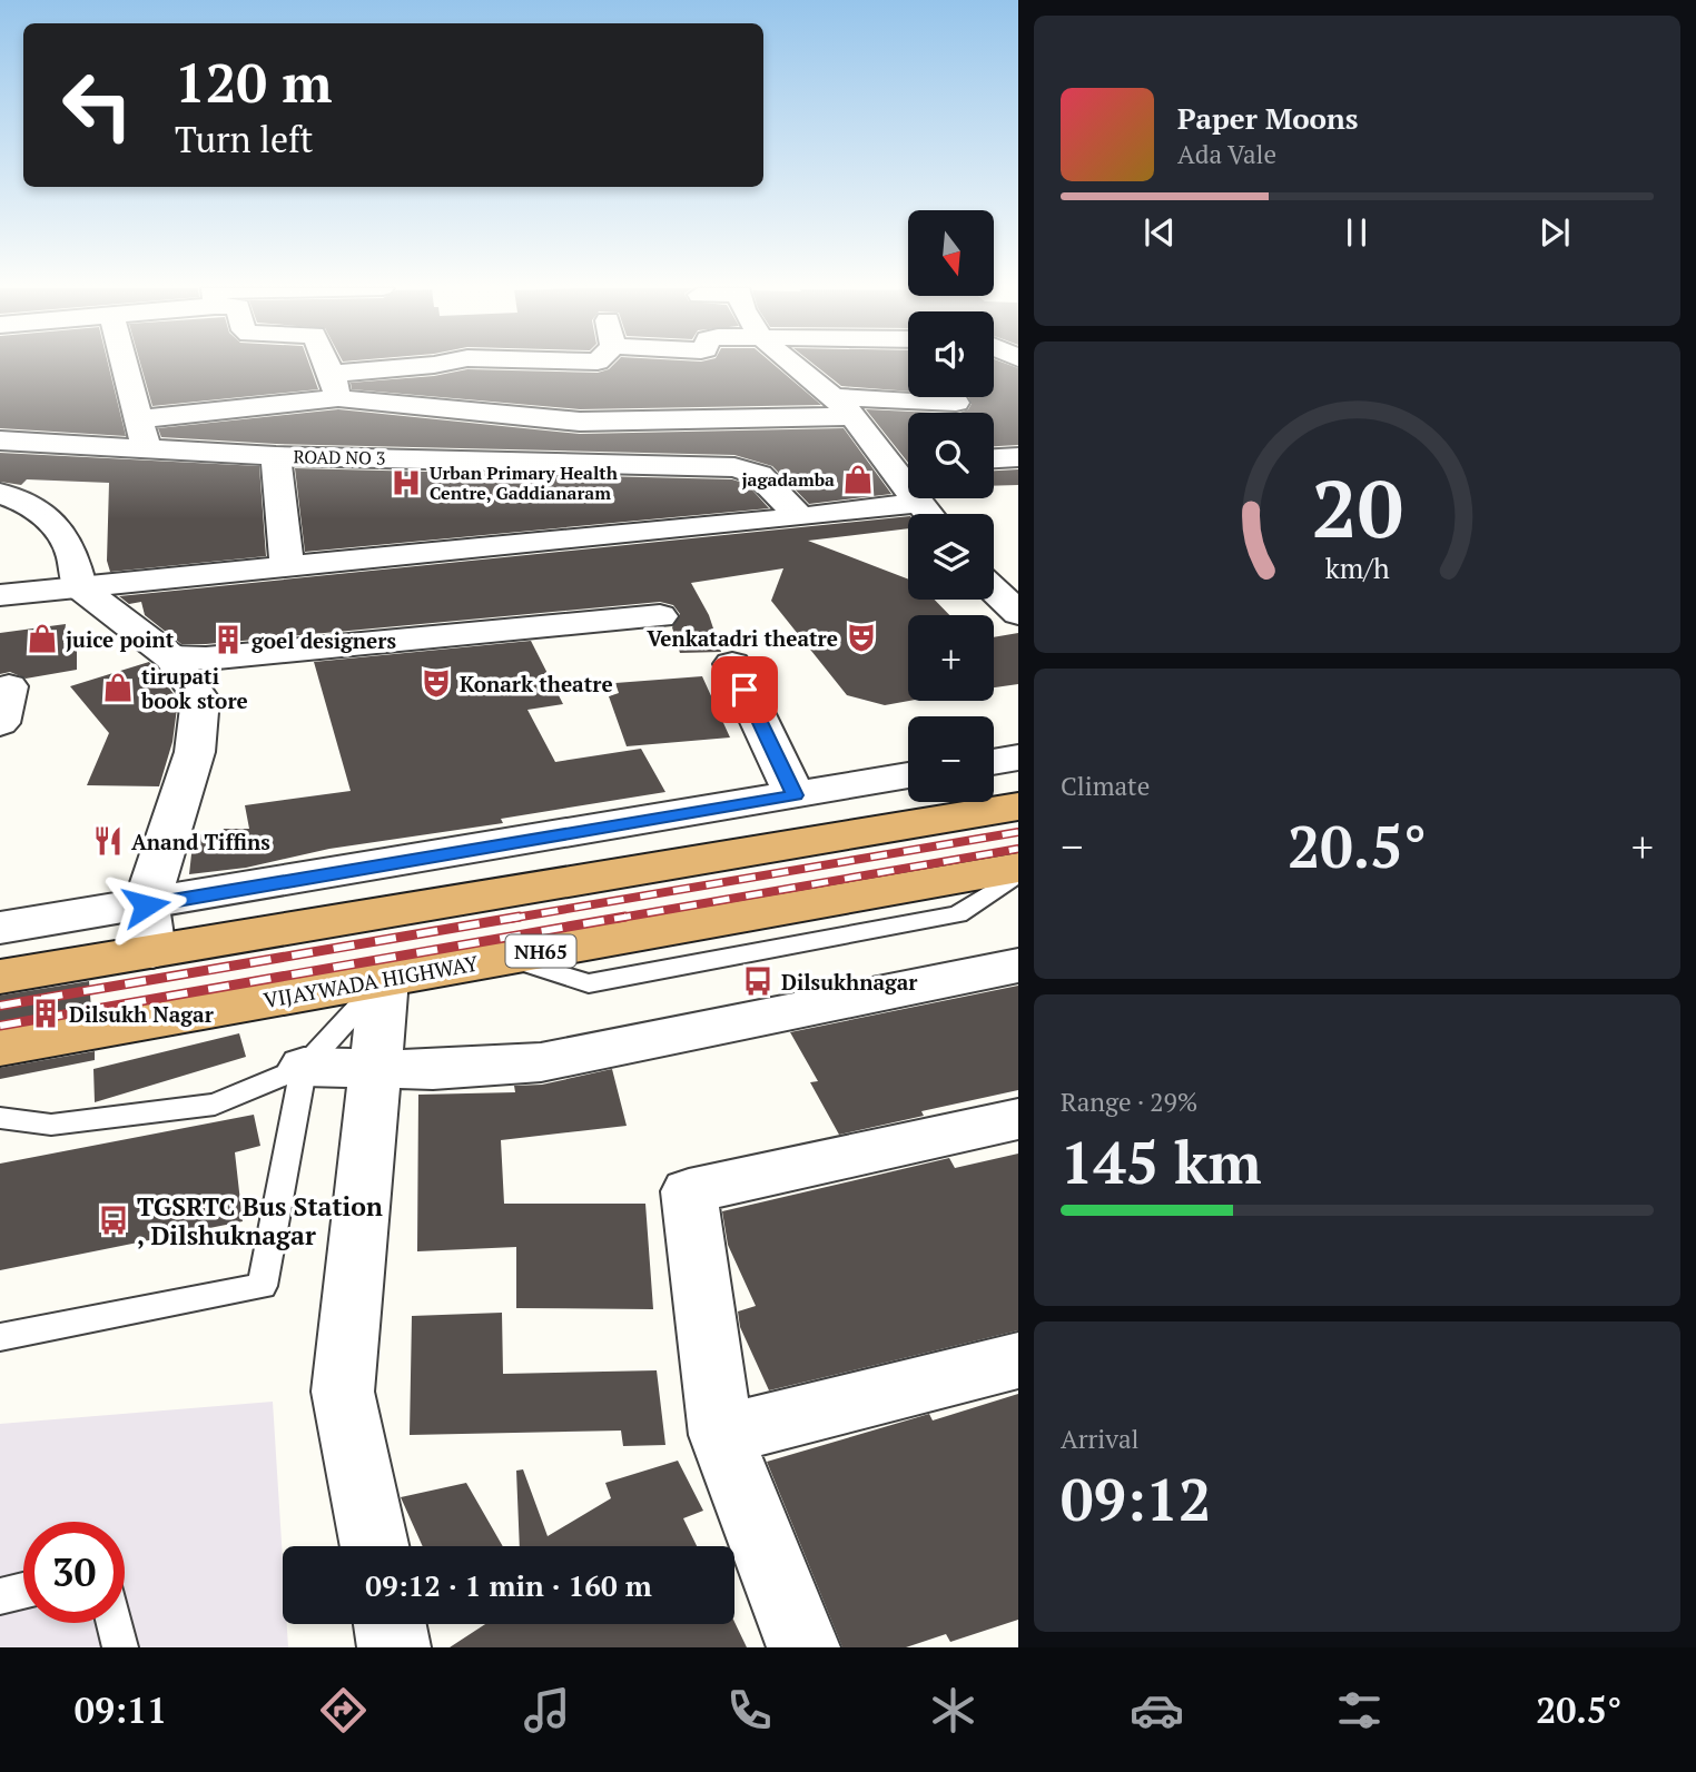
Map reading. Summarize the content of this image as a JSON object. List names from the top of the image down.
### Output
{
  "streets": {
    "highway": ["NH65", "VIJAYWADA HIGHWAY"],
    "street": ["ROAD NO 3"]
  },
  "places": {
    "shop": ["jagadamba", "juice point", "tirupati book store"],
    "hospital": ["Urban Primary Health Centre, Gaddianaram"],
    "theatre": ["Venkatadri theatre", "Konark theatre"],
    "building": ["goel designers", "Dilsukh Nagar"],
    "restaurant": ["Anand Tiffins"],
    "bus stop": ["Dilsukhnagar", "TGSRTC Bus Station , Dilshuknagar"]
  },
  "north": "bottom",
  "page": {
    "turn": ["120 m", "Turn left"],
    "song": ["Paper Moons", "Ada Vale"],
    "map_buttons": ["+", "−"],
    "tile": [
      "Climate",
      ["Range · 29%", "145 km"],
      ["Arrival", "09:12"]
    ],
    "heat": ["−", "20.5°", "+"],
    "limit": "30",
    "trip": "09:12 · 1 min · 160 m",
    "tabs": ["09:11", "20.5°"],
    "gauge": ["20", "km/h"]
  }
}
